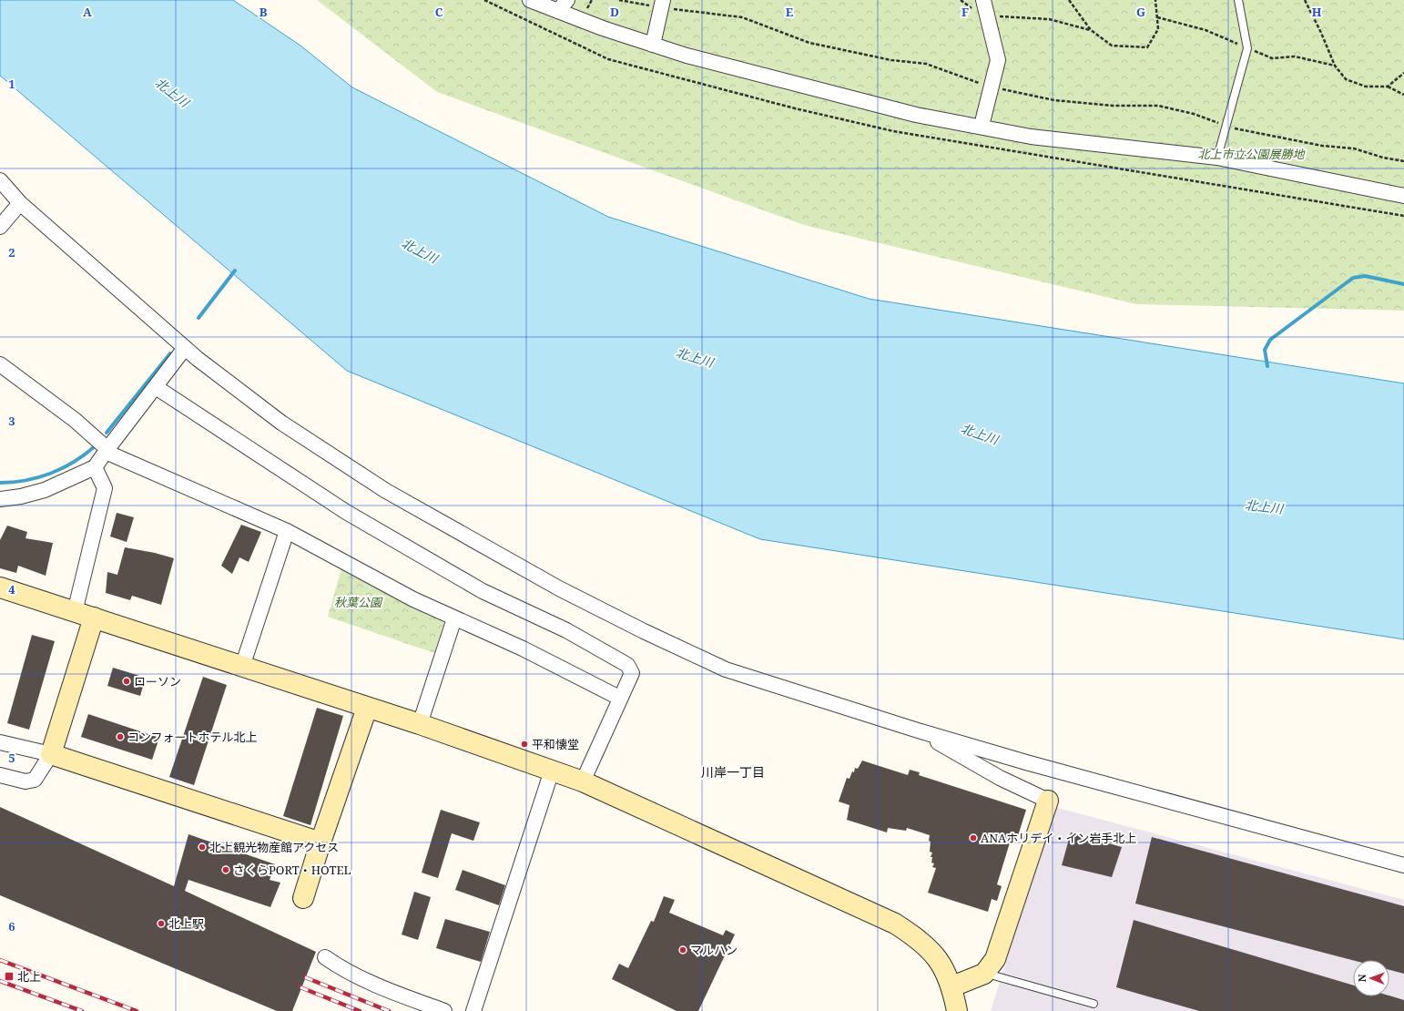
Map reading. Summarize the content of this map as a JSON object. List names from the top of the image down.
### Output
{
  "districts": ["川岸一丁目"],
  "water": ["北上川"],
  "parks": ["北上市立公園展勝地", "秋葉公園"],
  "places": {
    "other": [
      "ローソン",
      "コンフォートホテル北上",
      "平和懐堂",
      "ANAホリデイ・イン岩手北上",
      "北上観光物産館アクセス",
      "さくらPORT・HOTEL",
      "北上駅",
      "マルハン"
    ],
    "transit": ["北上"]
  },
  "north": "left",
  "grid": {
    "columns": [
      "A",
      "B",
      "C",
      "D",
      "E",
      "F",
      "G",
      "H"
    ],
    "rows": [
      "1",
      "2",
      "3",
      "4",
      "5",
      "6"
    ]
  }
}
